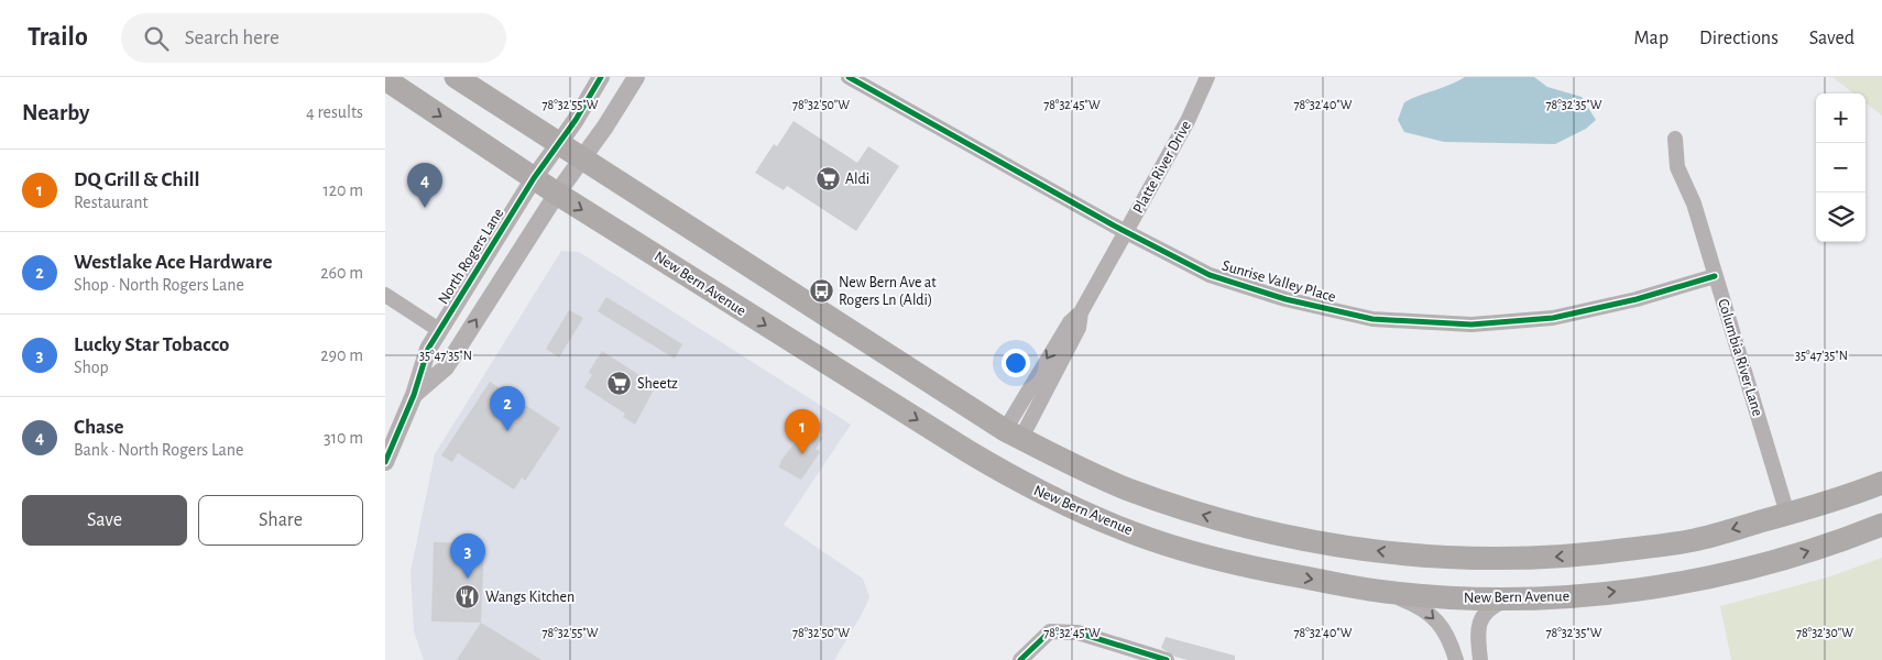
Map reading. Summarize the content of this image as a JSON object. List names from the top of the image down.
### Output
{
  "streets": {
    "main road": ["New Bern Avenue"],
    "street": [
      "Platte River Drive",
      "North Rogers Lane",
      "Sunrise Valley Place",
      "Columbia River Lane"
    ]
  },
  "crossings": [
    ["Platte River Drive", "Sunrise Valley Place"],
    ["North Rogers Lane", "New Bern Avenue"],
    ["Sunrise Valley Place", "Columbia River Lane"]
  ],
  "places": {
    "supermarket": ["Aldi", "Sheetz"],
    "bus stop": ["New Bern Ave at Rogers Ln (Aldi)"],
    "restaurant": ["Wangs Kitchen"]
  },
  "page": {
    "header": "Trailo",
    "search": "Search here",
    "nav": ["Map", "Directions", "Saved"],
    "heading": ["Nearby", "4 results"],
    "map_buttons": ["+", "−"],
    "list": [
      {
        "mark": "1",
        "name": "DQ Grill & Chill",
        "note": "Restaurant",
        "value": "120 m"
      },
      {
        "mark": "2",
        "name": "Westlake Ace Hardware",
        "note": "Shop · North Rogers Lane",
        "value": "260 m"
      },
      {
        "mark": "3",
        "name": "Lucky Star Tobacco",
        "note": "Shop",
        "value": "290 m"
      },
      {
        "mark": "4",
        "name": "Chase",
        "note": "Bank · North Rogers Lane",
        "value": "310 m"
      }
    ],
    "pins": [
      "4",
      "2",
      "1",
      "3"
    ],
    "buttons": ["Save", "Share"]
  },
  "coordinates": [
    "78°32'55\"W",
    "78°32'50\"W",
    "78°32'45\"W",
    "78°32'40\"W",
    "78°32'35\"W",
    "35°47'35\"N",
    "78°32'30\"W"
  ]
}
